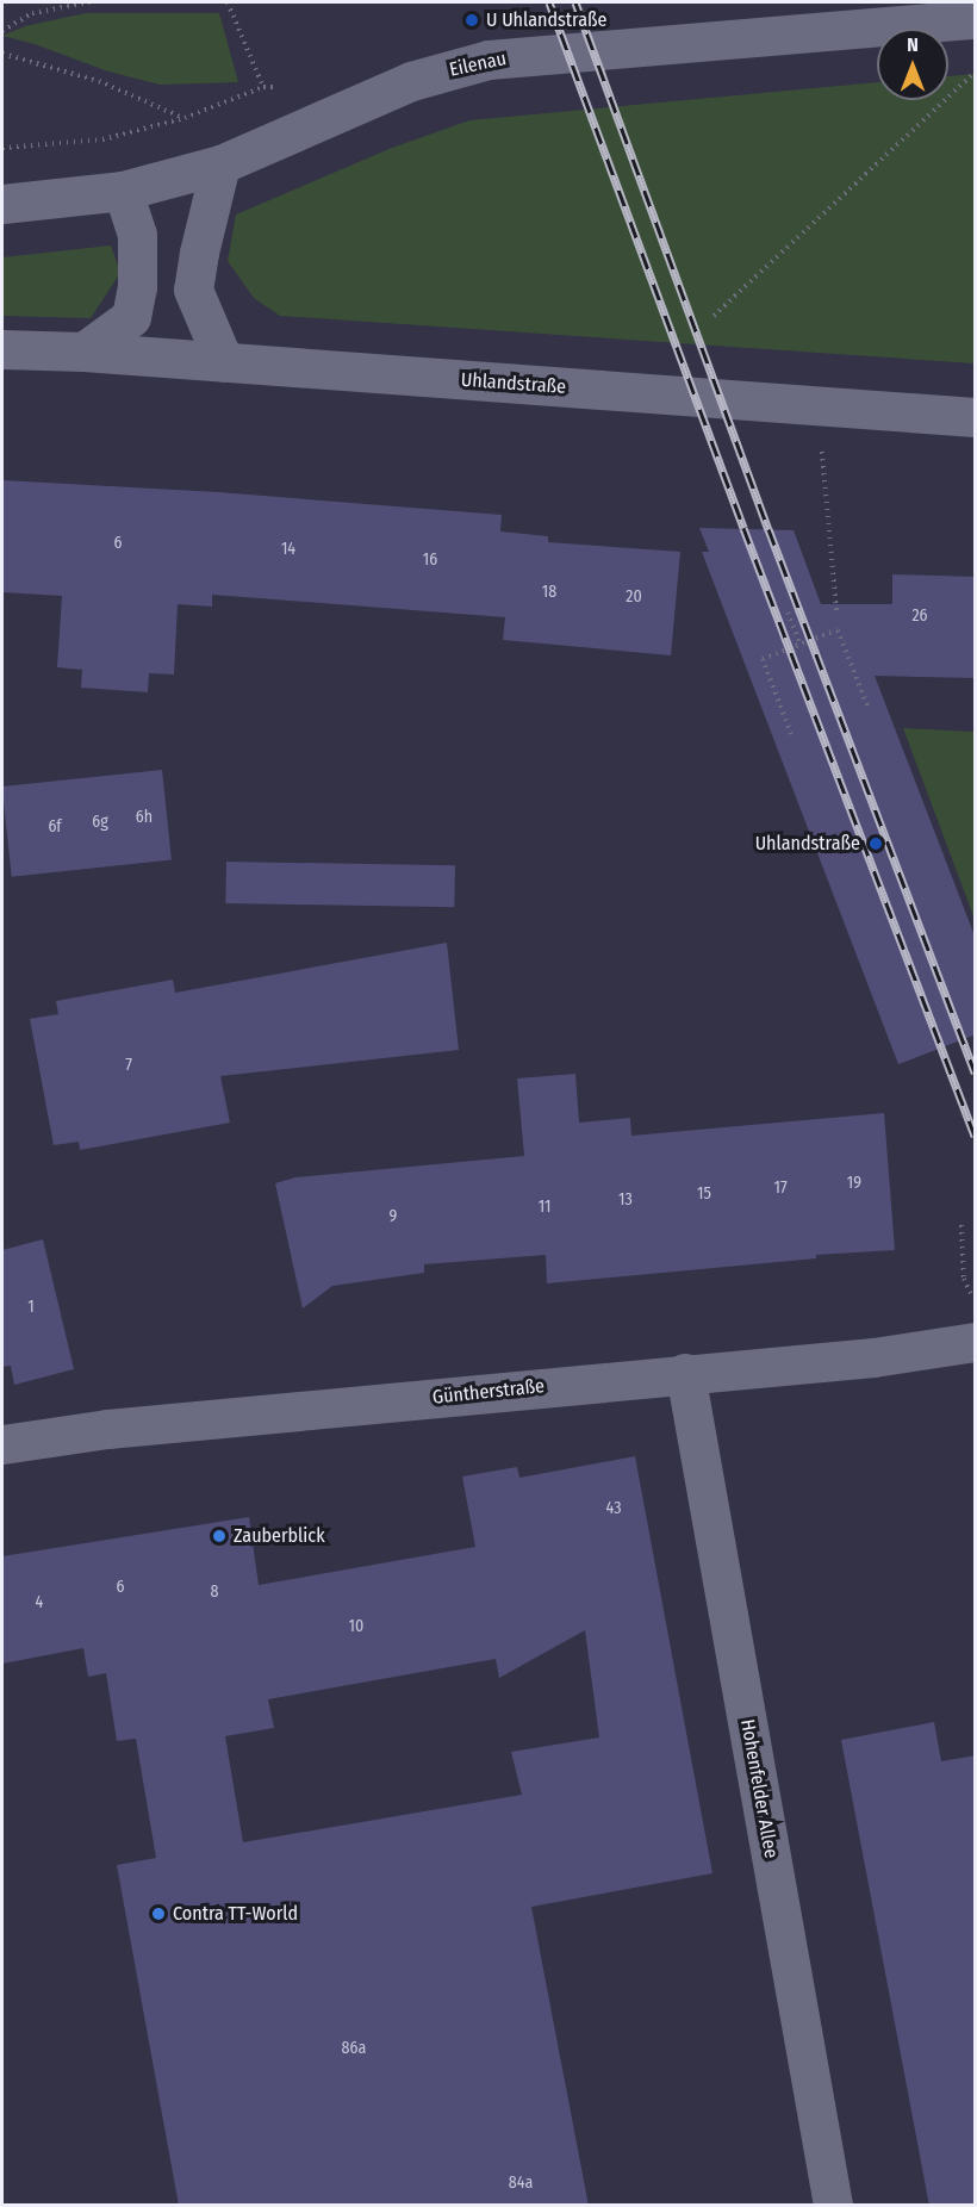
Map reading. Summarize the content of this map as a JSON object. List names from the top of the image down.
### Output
{
  "streets": {
    "street": [
      "Eilenau",
      "Uhlandstraße",
      "Güntherstraße",
      "Hohenfelder Allee"
    ]
  },
  "crossings": [
    ["Güntherstraße", "Hohenfelder Allee"]
  ],
  "places": [
    "U Uhlandstraße",
    "Uhlandstraße",
    "Zauberblick",
    "Contra TT-World"
  ],
  "house_numbers": [
    "6",
    "14",
    "16",
    "18",
    "20",
    "26",
    "6h",
    "6g",
    "6f",
    "7",
    "19",
    "17",
    "15",
    "13",
    "11",
    "9",
    "1",
    "43",
    "6",
    "8",
    "4",
    "10",
    "86a",
    "84a"
  ],
  "north": "top"
}
